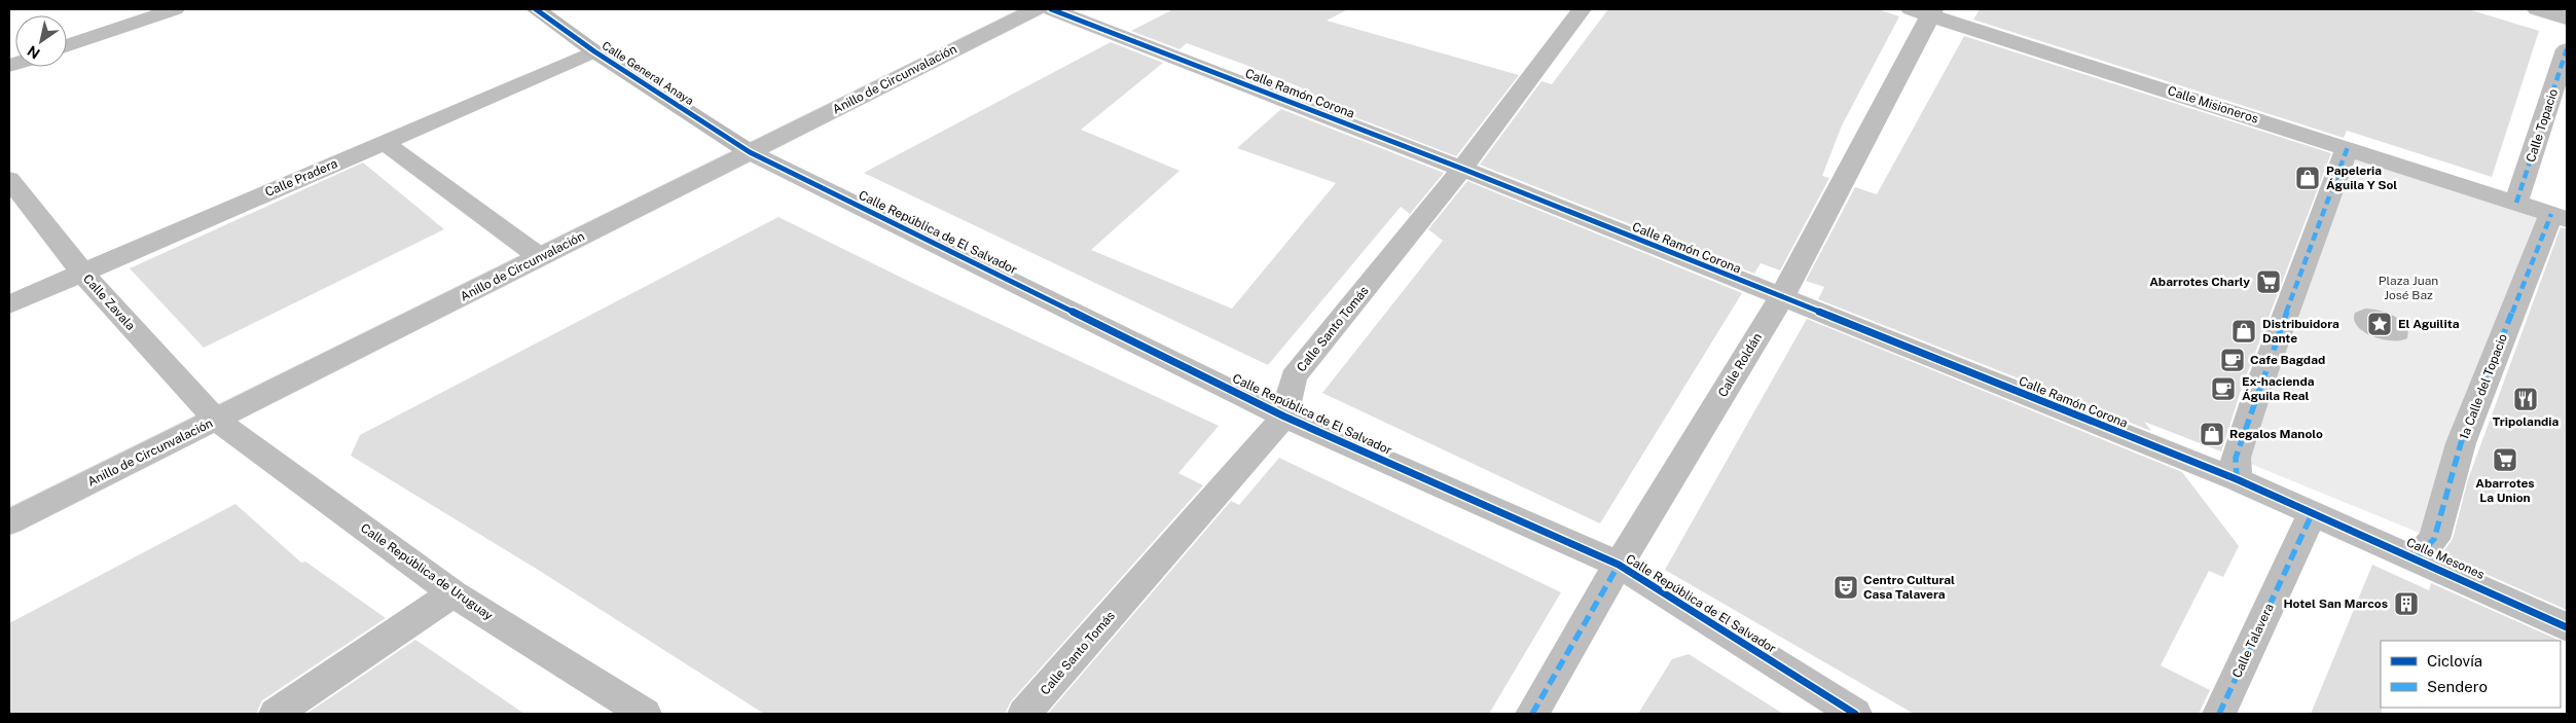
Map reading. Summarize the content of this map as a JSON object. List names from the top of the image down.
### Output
{
  "streets": {
    "street": [
      "Calle General Anaya",
      "Anillo de Circunvalación",
      "Calle Ramón Corona",
      "Calle Misioneros",
      "Calle Topacio",
      "Calle Pradera",
      "Calle República de El Salvador",
      "Calle Zavala",
      "Calle Santo Tomás",
      "Calle Roldán",
      "1a Calle del Topacio",
      "Calle Mesones",
      "Calle República de Uruguay",
      "Calle Talavera"
    ]
  },
  "crossings": [
    ["Calle General Anaya", "Anillo de Circunvalación"],
    ["Calle General Anaya", "Calle Pradera"],
    ["Calle General Anaya", "Calle República de El Salvador"],
    ["Anillo de Circunvalación", "Calle República de El Salvador"],
    ["Anillo de Circunvalación", "Calle Zavala"],
    ["Anillo de Circunvalación", "Calle República de Uruguay"],
    ["Calle Ramón Corona", "Calle Santo Tomás"],
    ["Calle Ramón Corona", "Calle Roldán"],
    ["Calle Ramón Corona", "Calle Mesones"],
    ["Calle Ramón Corona", "Calle Talavera"],
    ["Calle Misioneros", "Calle Topacio"],
    ["Calle Misioneros", "Calle Roldán"],
    ["Calle Misioneros", "1a Calle del Topacio"],
    ["Calle Pradera", "Calle Zavala"],
    ["Calle República de El Salvador", "Calle Santo Tomás"],
    ["Calle República de El Salvador", "Calle Roldán"],
    ["Calle Zavala", "Calle República de Uruguay"],
    ["1a Calle del Topacio", "Calle Mesones"],
    ["Calle Mesones", "Calle Talavera"]
  ],
  "parks": ["Plaza Juan José Baz"],
  "places": {
    "shop": ["Papeleria Águila Y Sol", "Distribuidora Dante", "Regalos Manolo"],
    "supermarket": ["Abarrotes Charly", "Abarrotes La Union"],
    "place": ["El Aguilita"],
    "cafe": ["Cafe Bagdad", "Ex-hacienda Águila Real"],
    "restaurant": ["Tripolandia"],
    "theatre": ["Centro Cultural Casa Talavera"],
    "building": ["Hotel San Marcos"]
  },
  "legend": ["Ciclovía", "Sendero"],
  "north": "bottom left"
}
